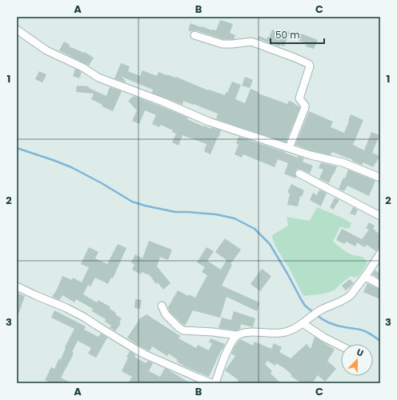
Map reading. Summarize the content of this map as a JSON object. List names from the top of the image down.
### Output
{
  "scale_bar": "50 m",
  "north": "top",
  "grid": {
    "columns": ["A", "B", "C"],
    "rows": ["1", "2", "3"]
  }
}
